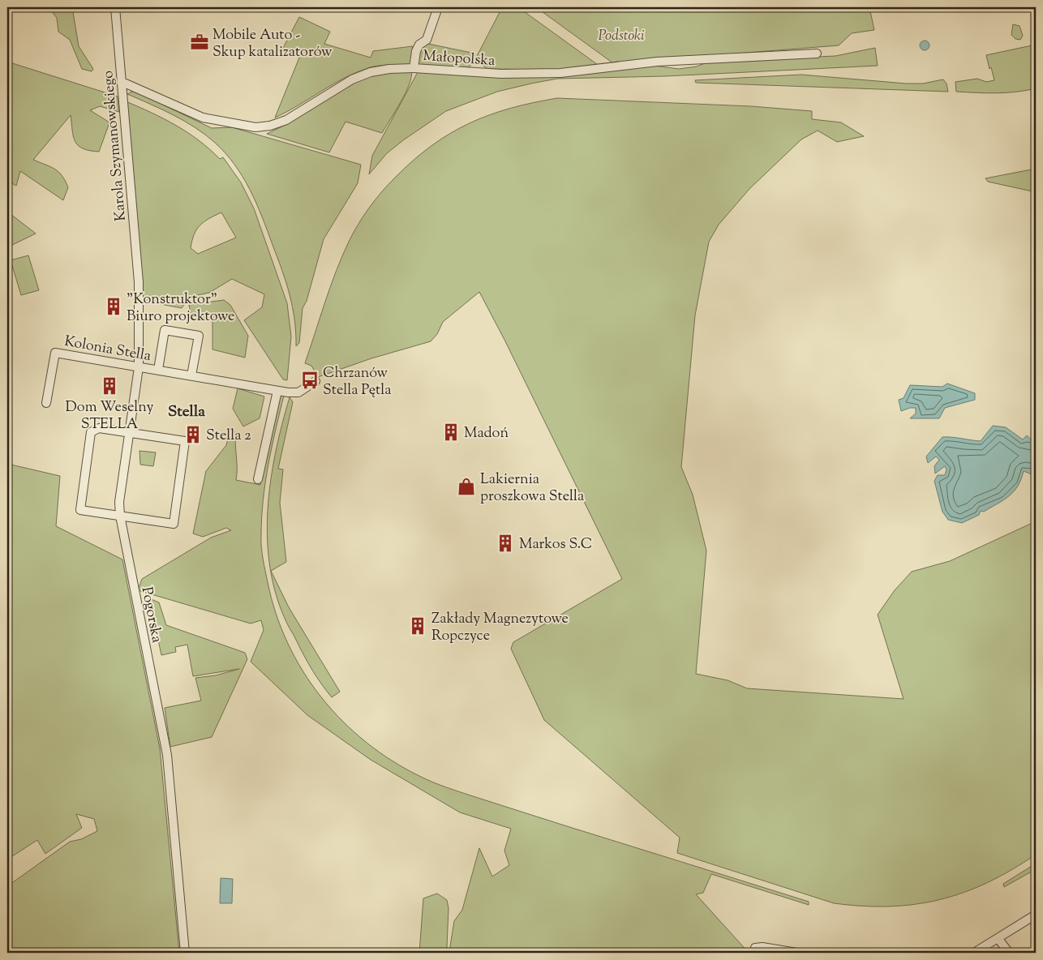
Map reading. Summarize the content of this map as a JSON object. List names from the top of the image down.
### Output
{
  "streets": {
    "street": [
      "Małopolska",
      "Karola Szymanowskiego",
      "Kolonia Stella",
      "Pogorska"
    ]
  },
  "crossings": [
    ["Małopolska", "Karola Szymanowskiego"],
    ["Karola Szymanowskiego", "Pogorska"],
    ["Kolonia Stella", "Pogorska"]
  ],
  "districts": ["Stella"],
  "parks": ["Podstoki"],
  "places": {
    "office": ["Mobile Auto - Skup katalizatorów"],
    "building": [
      "\"Konstruktor\" Biuro projektowe",
      "Dom Weselny STELLA",
      "Madoń",
      "Stella 2",
      "Markos S.C",
      "Zakłady Magnezytowe Ropczyce"
    ],
    "bus stop": ["Chrzanów Stella Pętla"],
    "shop": ["Lakiernia proszkowa Stella"]
  }
}
